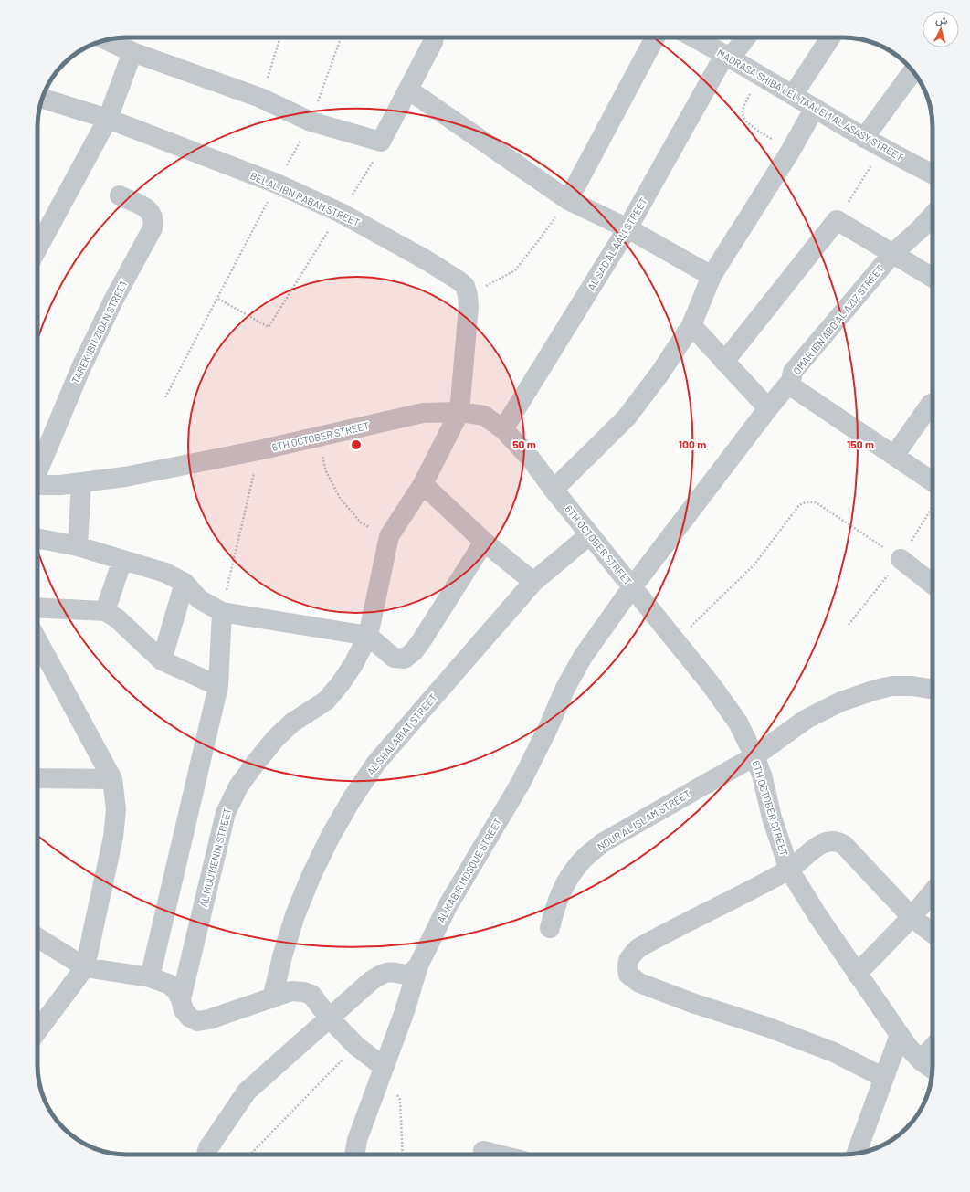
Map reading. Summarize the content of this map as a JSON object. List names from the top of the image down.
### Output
{
  "streets": {
    "street": [
      "MADRASA SHIBA LEL TAALEM AL ASASY STREET",
      "BELAL IBN RABAH STREET",
      "AL SAD AL AALI STREET",
      "OMAR IBN ABD AL AZIZ STREET",
      "TAREK IBN ZIDAN STREET",
      "6TH OCTOBER STREET",
      "AL SHALABIAT STREET",
      "NOUR AL ISLAM STREET",
      "AL MOU'MENIN STREET",
      "AL KABIR MOSQUE STREET"
    ]
  },
  "crossings": [
    ["MADRASA SHIBA LEL TAALEM AL ASASY STREET", "AL SAD AL AALI STREET"],
    ["AL SAD AL AALI STREET", "6TH OCTOBER STREET"],
    ["OMAR IBN ABD AL AZIZ STREET", "AL KABIR MOSQUE STREET"],
    ["6TH OCTOBER STREET", "AL SHALABIAT STREET"],
    ["6TH OCTOBER STREET", "NOUR AL ISLAM STREET"],
    ["6TH OCTOBER STREET", "AL KABIR MOSQUE STREET"]
  ],
  "north": "top",
  "rings": ["50 m", "100 m", "150 m"]
}
